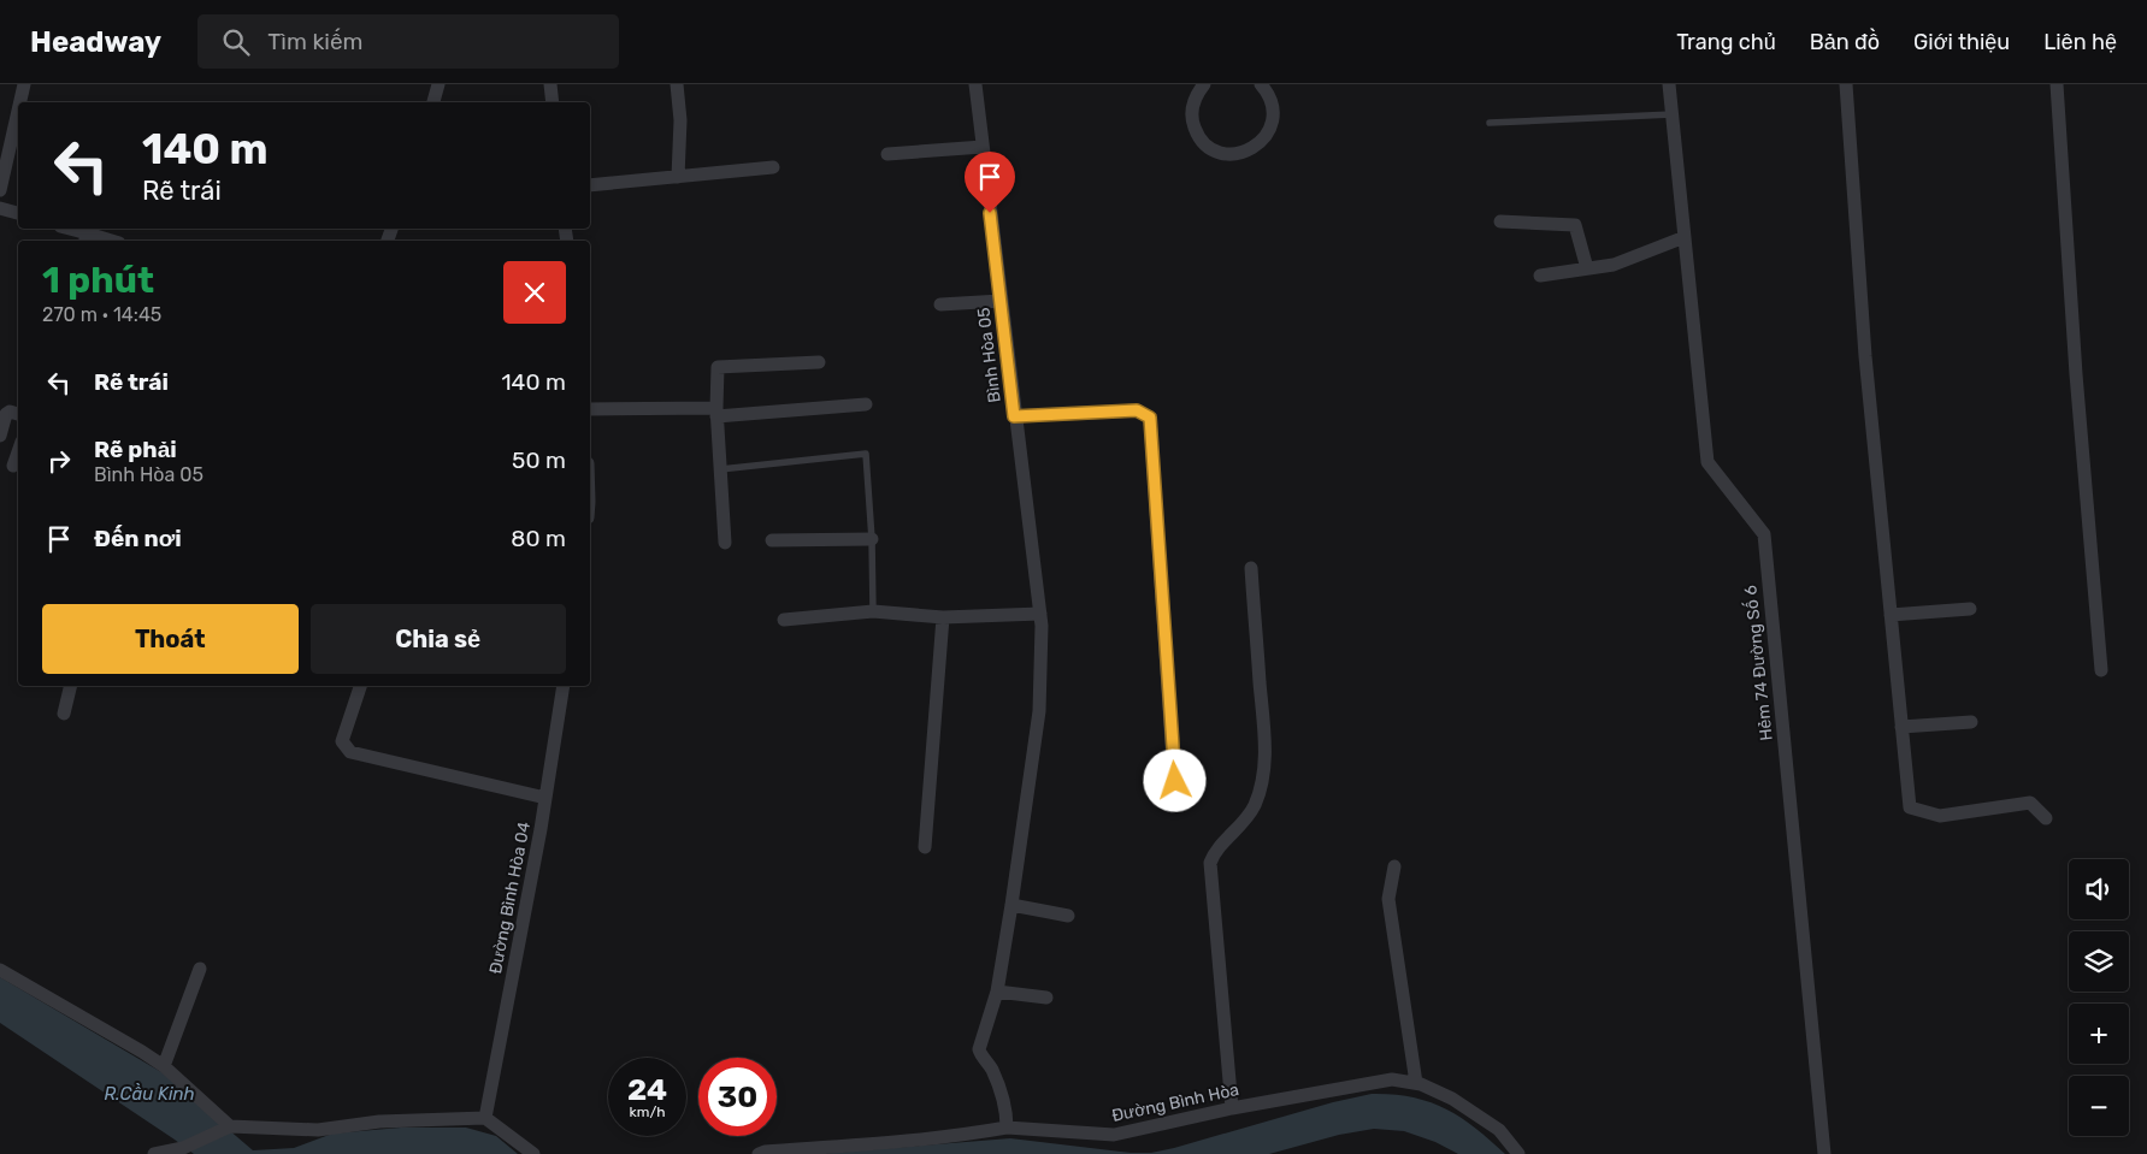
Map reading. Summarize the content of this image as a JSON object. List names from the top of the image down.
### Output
{
  "streets": {
    "street": [
      "Bình Hòa 05",
      "Hẻm 74 Đường Số 6",
      "Đường Bình Hòa 04",
      "Đường Bình Hòa"
    ]
  },
  "water": ["R.Cầu Kinh"],
  "page": {
    "header": "Headway",
    "search": "Tìm kiếm",
    "nav": [
      "Trang chủ",
      "Bản đồ",
      "Giới thiệu",
      "Liên hệ"
    ],
    "turn": ["140 m", "Rẽ trái"],
    "heading": ["1 phút", "270 m · 14:45"],
    "list": [
      {
        "name": "Rẽ trái",
        "value": "140 m"
      },
      {
        "name": "Rẽ phải",
        "note": "Bình Hòa 05",
        "value": "50 m"
      },
      {
        "name": "Đến nơi",
        "value": "80 m"
      }
    ],
    "buttons": ["Thoát", "Chia sẻ"],
    "map_buttons": ["+", "−"],
    "speed": "24 km/h",
    "limit": "30"
  }
}
